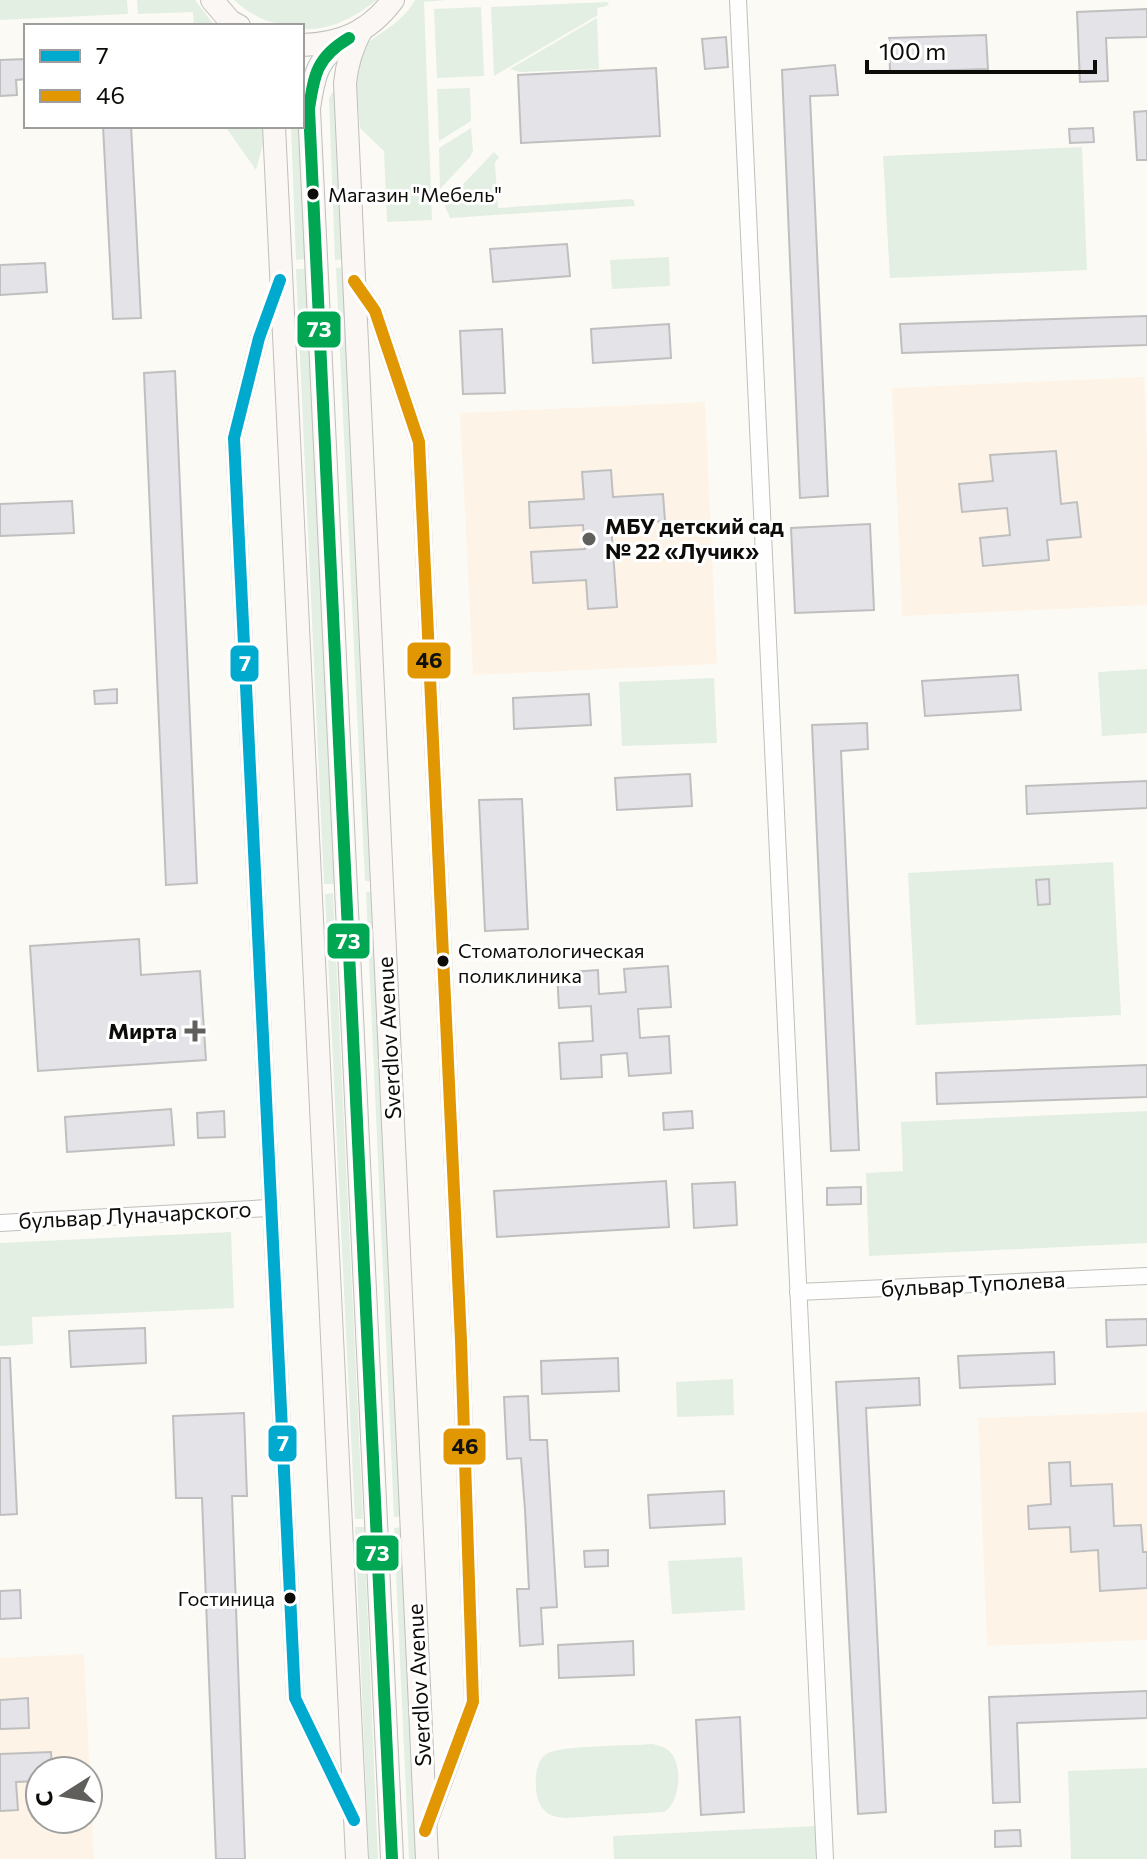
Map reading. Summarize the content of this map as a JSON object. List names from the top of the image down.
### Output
{
  "streets": {
    "main road": ["Sverdlov Avenue"],
    "street": ["бульвар Луначарского", "бульвар Туполева"]
  },
  "places": {
    "other": [
      "Магазин \"Мебель\"",
      "МБУ детский сад № 22 «Лучик»",
      "Стоматологическая поликлиника",
      "Гостиница"
    ],
    "health": ["Мирта"]
  },
  "lines": ["transit line 73", "transit line 7", "transit line 46"],
  "legend": ["7", "46"],
  "scale_bar": "100 m",
  "north": "left"
}
